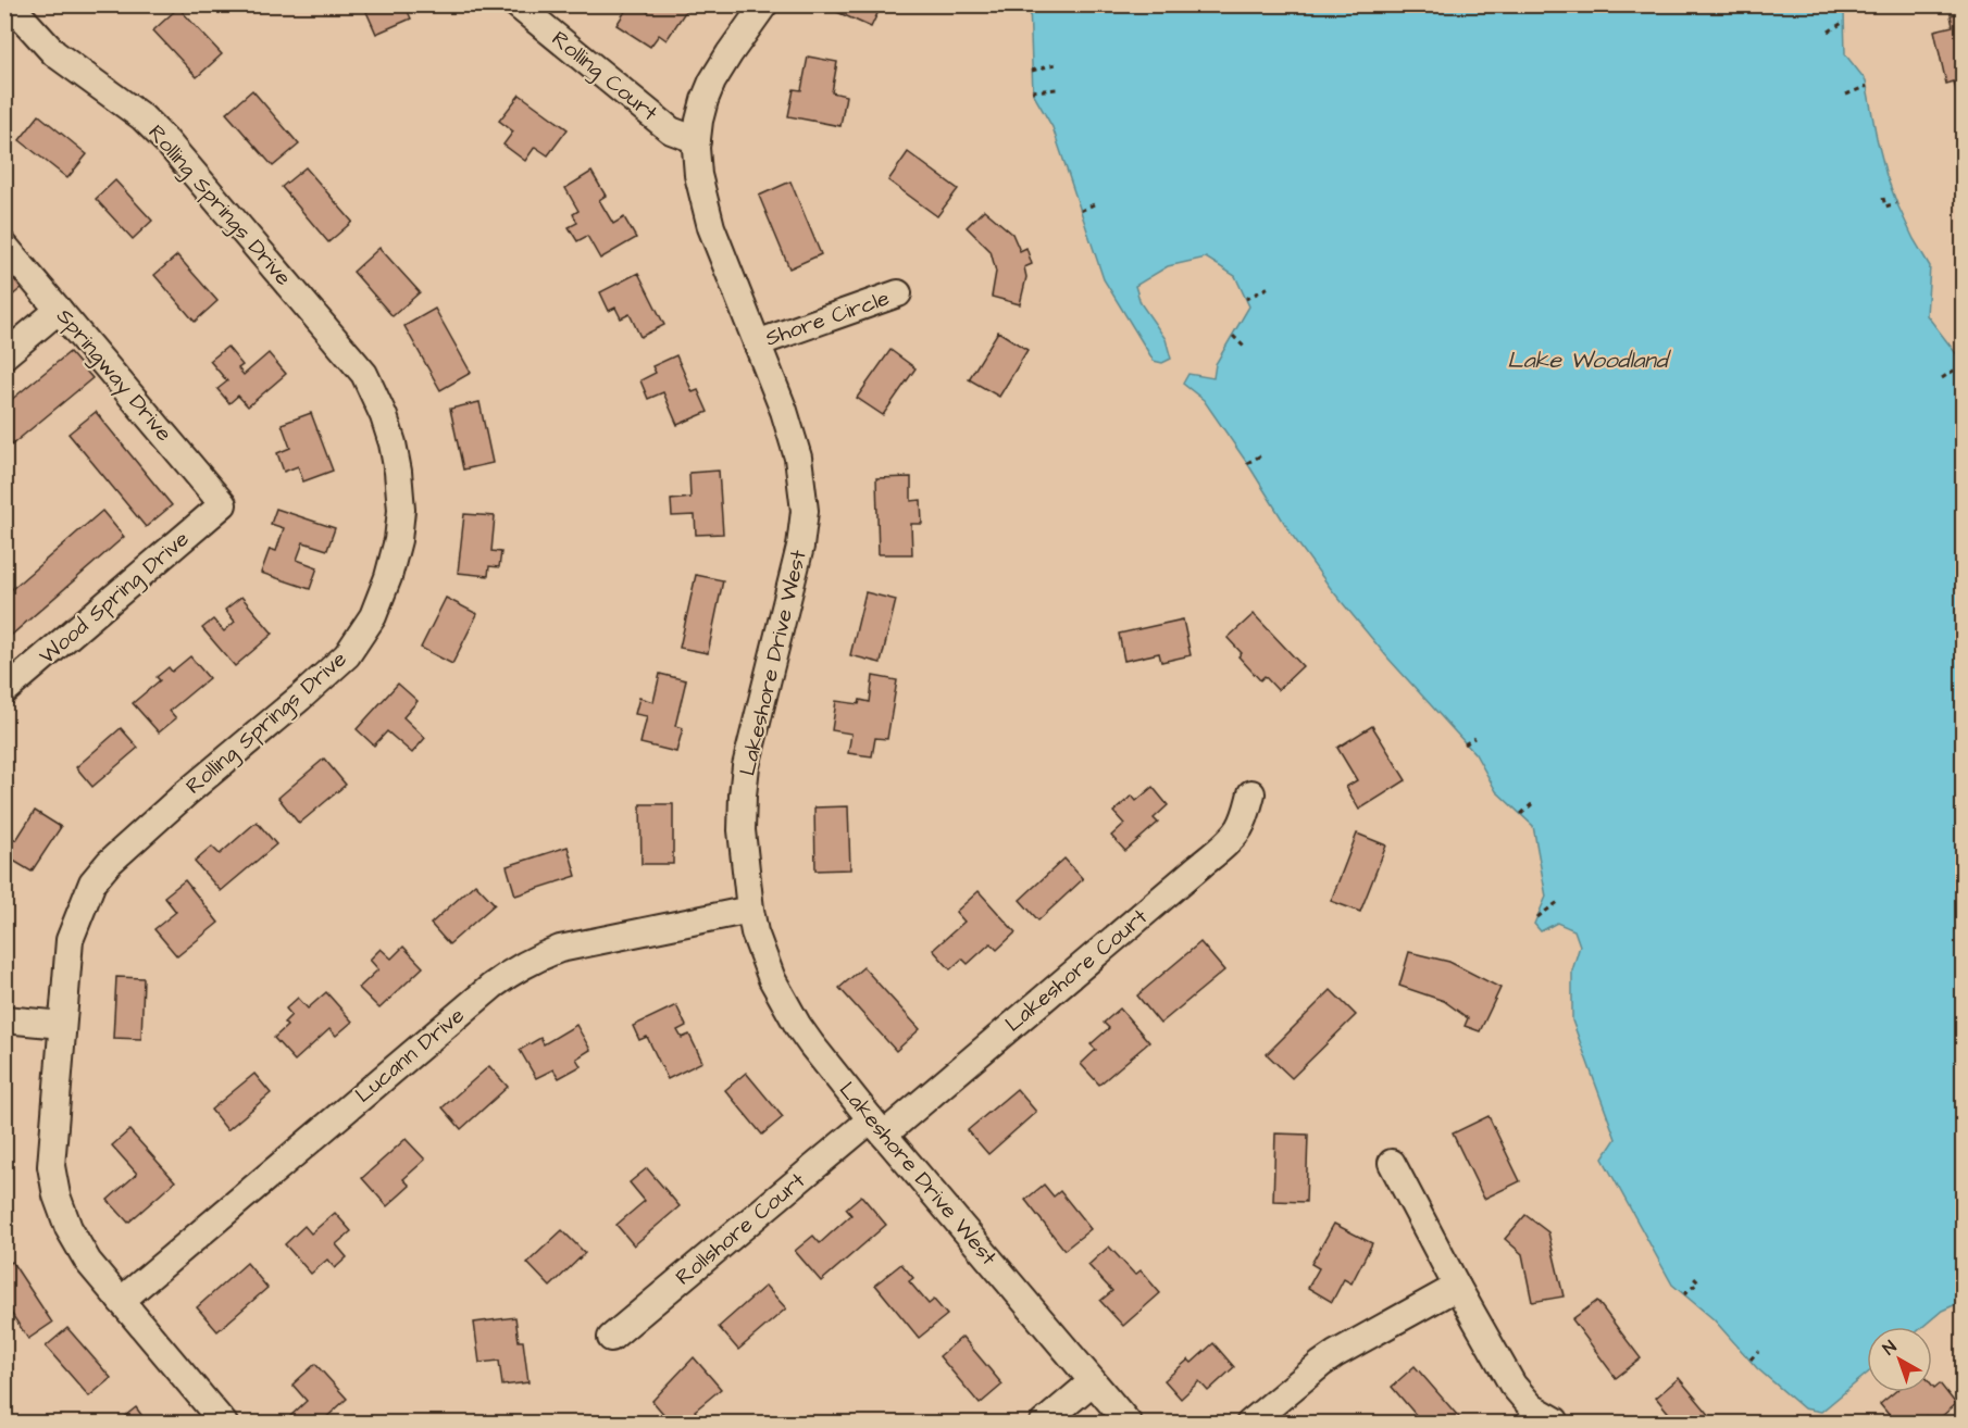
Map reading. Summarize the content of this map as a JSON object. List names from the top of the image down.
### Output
{
  "streets": {
    "street": [
      "Rolling Court",
      "Rolling Springs Drive",
      "Shore Circle",
      "Springway Drive",
      "Wood Spring Drive",
      "Lakeshore Drive West",
      "Lakeshore Court",
      "Lucann Drive",
      "Rollshore Court"
    ]
  },
  "crossings": [
    ["Rolling Court", "Lakeshore Drive West"],
    ["Rolling Springs Drive", "Lucann Drive"],
    ["Shore Circle", "Lakeshore Drive West"],
    ["Springway Drive", "Wood Spring Drive"],
    ["Lakeshore Drive West", "Lakeshore Court"],
    ["Lakeshore Drive West", "Lucann Drive"],
    ["Lakeshore Drive West", "Rollshore Court"],
    ["Lakeshore Court", "Rollshore Court"]
  ],
  "water": ["Lake Woodland"],
  "north": "top left"
}
